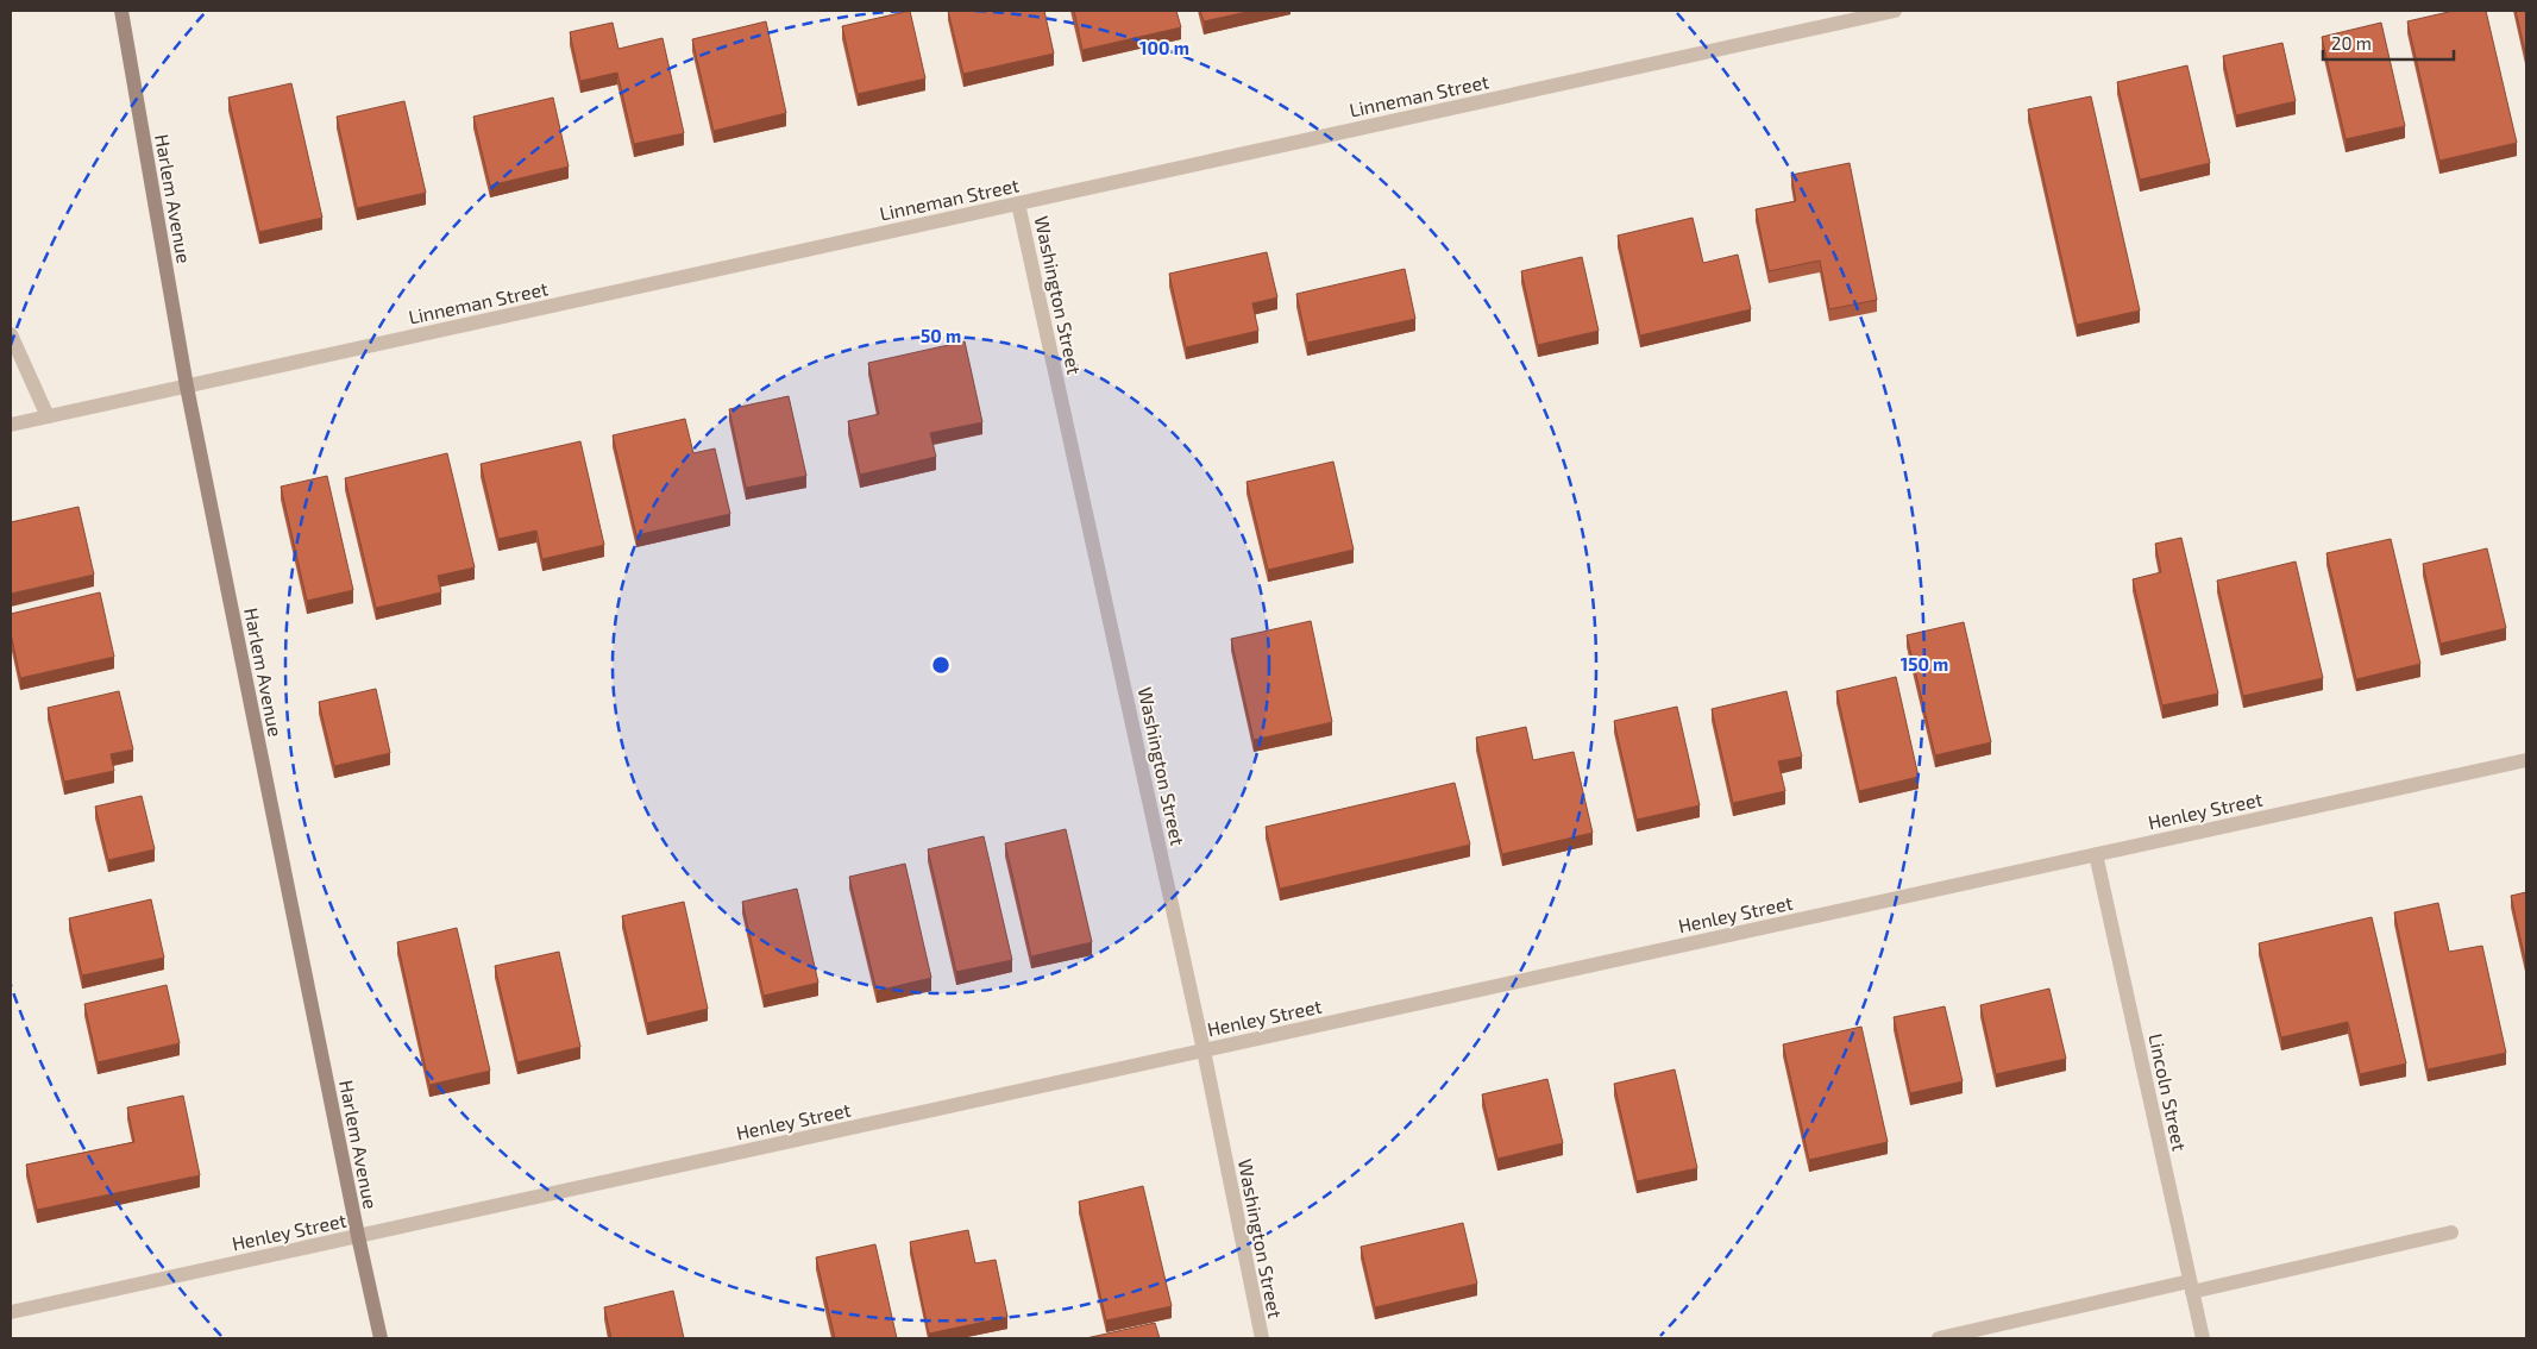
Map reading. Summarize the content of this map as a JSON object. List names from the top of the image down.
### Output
{
  "streets": {
    "main road": ["Harlem Avenue"],
    "street": [
      "Linneman Street",
      "Washington Street",
      "Henley Street",
      "Lincoln Street"
    ]
  },
  "crossings": [
    ["Linneman Street", "Harlem Avenue"],
    ["Linneman Street", "Washington Street"],
    ["Harlem Avenue", "Henley Street"],
    ["Washington Street", "Henley Street"],
    ["Henley Street", "Lincoln Street"]
  ],
  "scale_bar": "20 m",
  "rings": ["100 m", "50 m", "150 m"]
}
